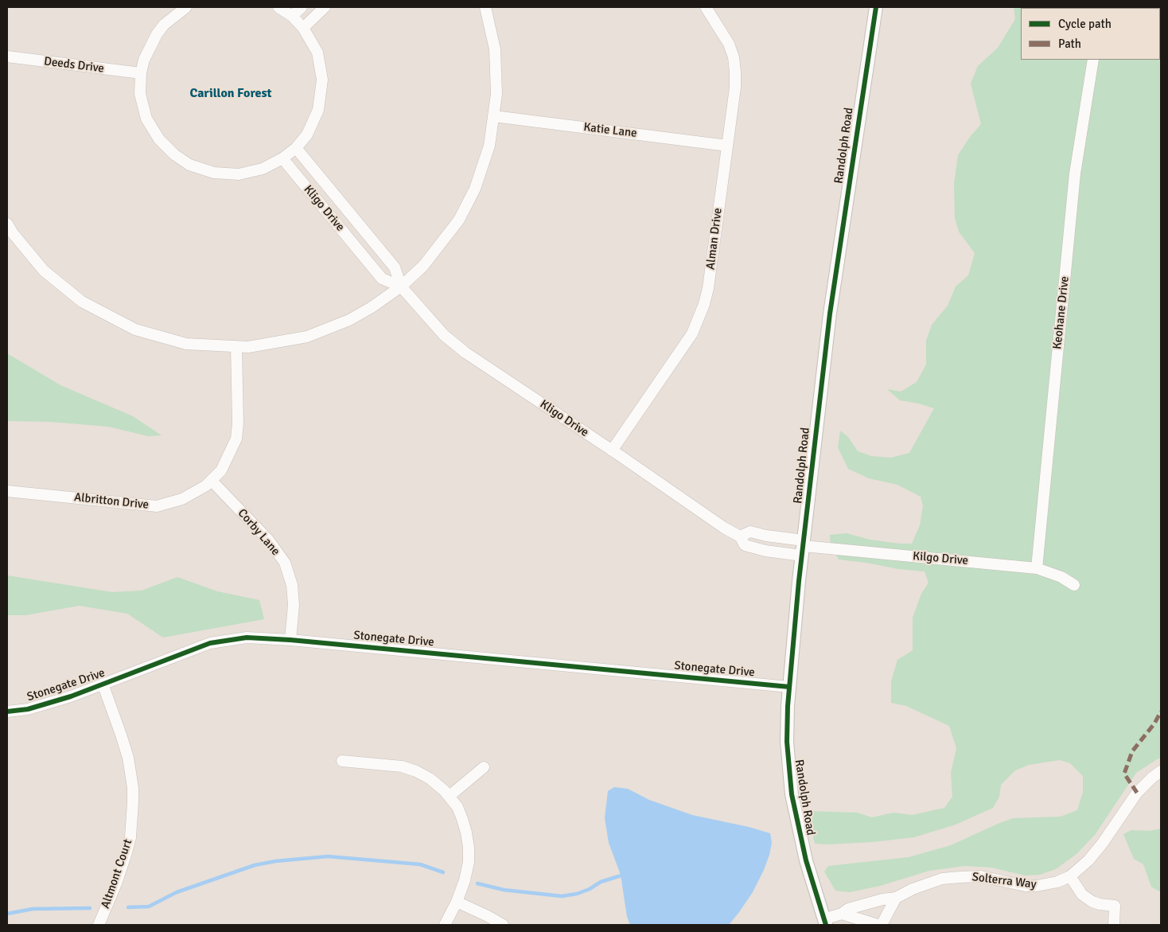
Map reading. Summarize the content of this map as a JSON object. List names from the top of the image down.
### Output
{
  "streets": {
    "street": [
      "Deeds Drive",
      "Katie Lane",
      "Randolph Road",
      "Kligo Drive",
      "Alman Drive",
      "Keohane Drive",
      "Albritton Drive",
      "Corby Lane",
      "Kilgo Drive",
      "Stonegate Drive",
      "Altmont Court",
      "Solterra Way"
    ]
  },
  "crossings": [
    ["Katie Lane", "Alman Drive"],
    ["Randolph Road", "Kligo Drive"],
    ["Randolph Road", "Kilgo Drive"],
    ["Randolph Road", "Stonegate Drive"],
    ["Randolph Road", "Solterra Way"],
    ["Kligo Drive", "Alman Drive"],
    ["Kligo Drive", "Kilgo Drive"],
    ["Keohane Drive", "Kilgo Drive"],
    ["Albritton Drive", "Corby Lane"],
    ["Corby Lane", "Stonegate Drive"],
    ["Stonegate Drive", "Altmont Court"]
  ],
  "districts": ["Carillon Forest"],
  "legend": ["Cycle path", "Path"]
}
